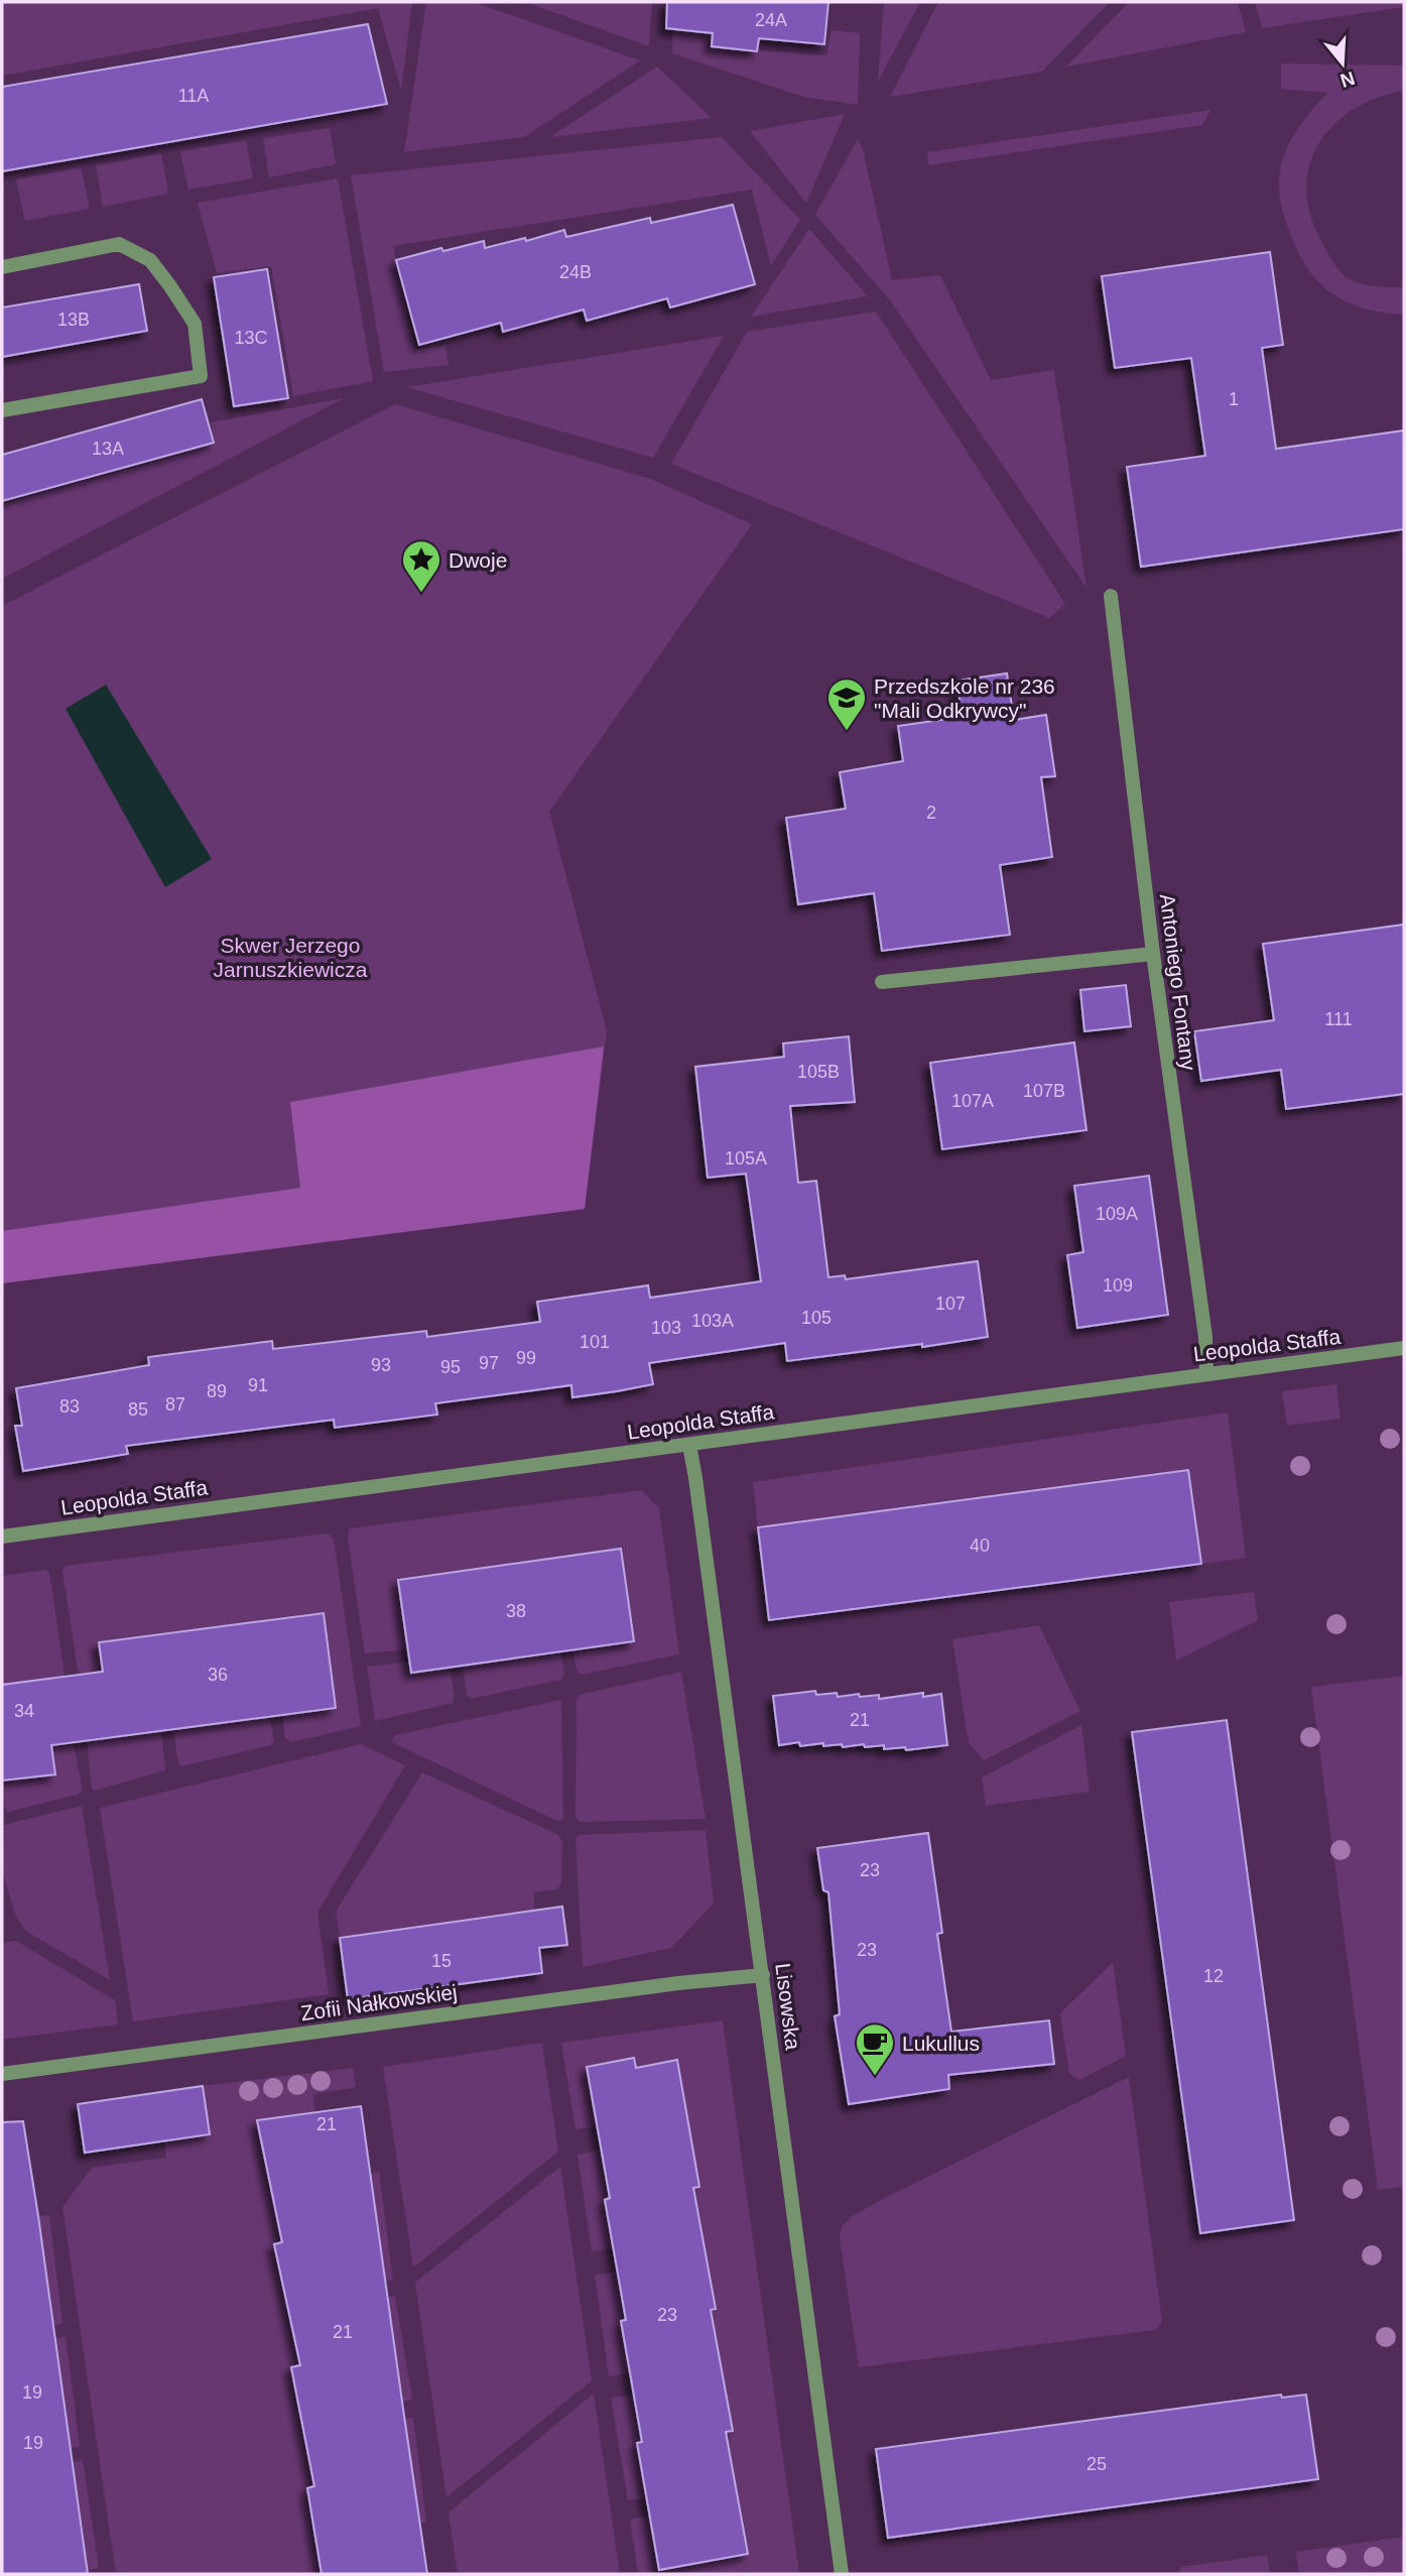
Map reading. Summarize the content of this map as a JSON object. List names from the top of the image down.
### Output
{
  "streets": {
    "street": [
      "Antoniego Fontany",
      "Leopolda Staffa",
      "Zofii Nałkowskiej",
      "Lisowska"
    ]
  },
  "crossings": [
    ["Antoniego Fontany", "Leopolda Staffa"],
    ["Leopolda Staffa", "Lisowska"],
    ["Zofii Nałkowskiej", "Lisowska"]
  ],
  "parks": ["Skwer Jerzego Jarnuszkiewicza"],
  "places": {
    "place": ["Dwoje"],
    "school or university": ["Przedszkole nr 236 \"Mali Odkrywcy\""],
    "cafe": ["Lukullus"]
  },
  "house_numbers": [
    "24A",
    "11A",
    "24B",
    "13B",
    "13C",
    "1",
    "13A",
    "2",
    "111",
    "105B",
    "107B",
    "107A",
    "105A",
    "109A",
    "109",
    "107",
    "105",
    "103A",
    "103",
    "101",
    "99",
    "97",
    "93",
    "95",
    "91",
    "89",
    "87",
    "83",
    "85",
    "40",
    "38",
    "36",
    "34",
    "21",
    "23",
    "23",
    "15",
    "12",
    "21",
    "23",
    "21",
    "19",
    "19",
    "25"
  ],
  "north": "bottom"
}
